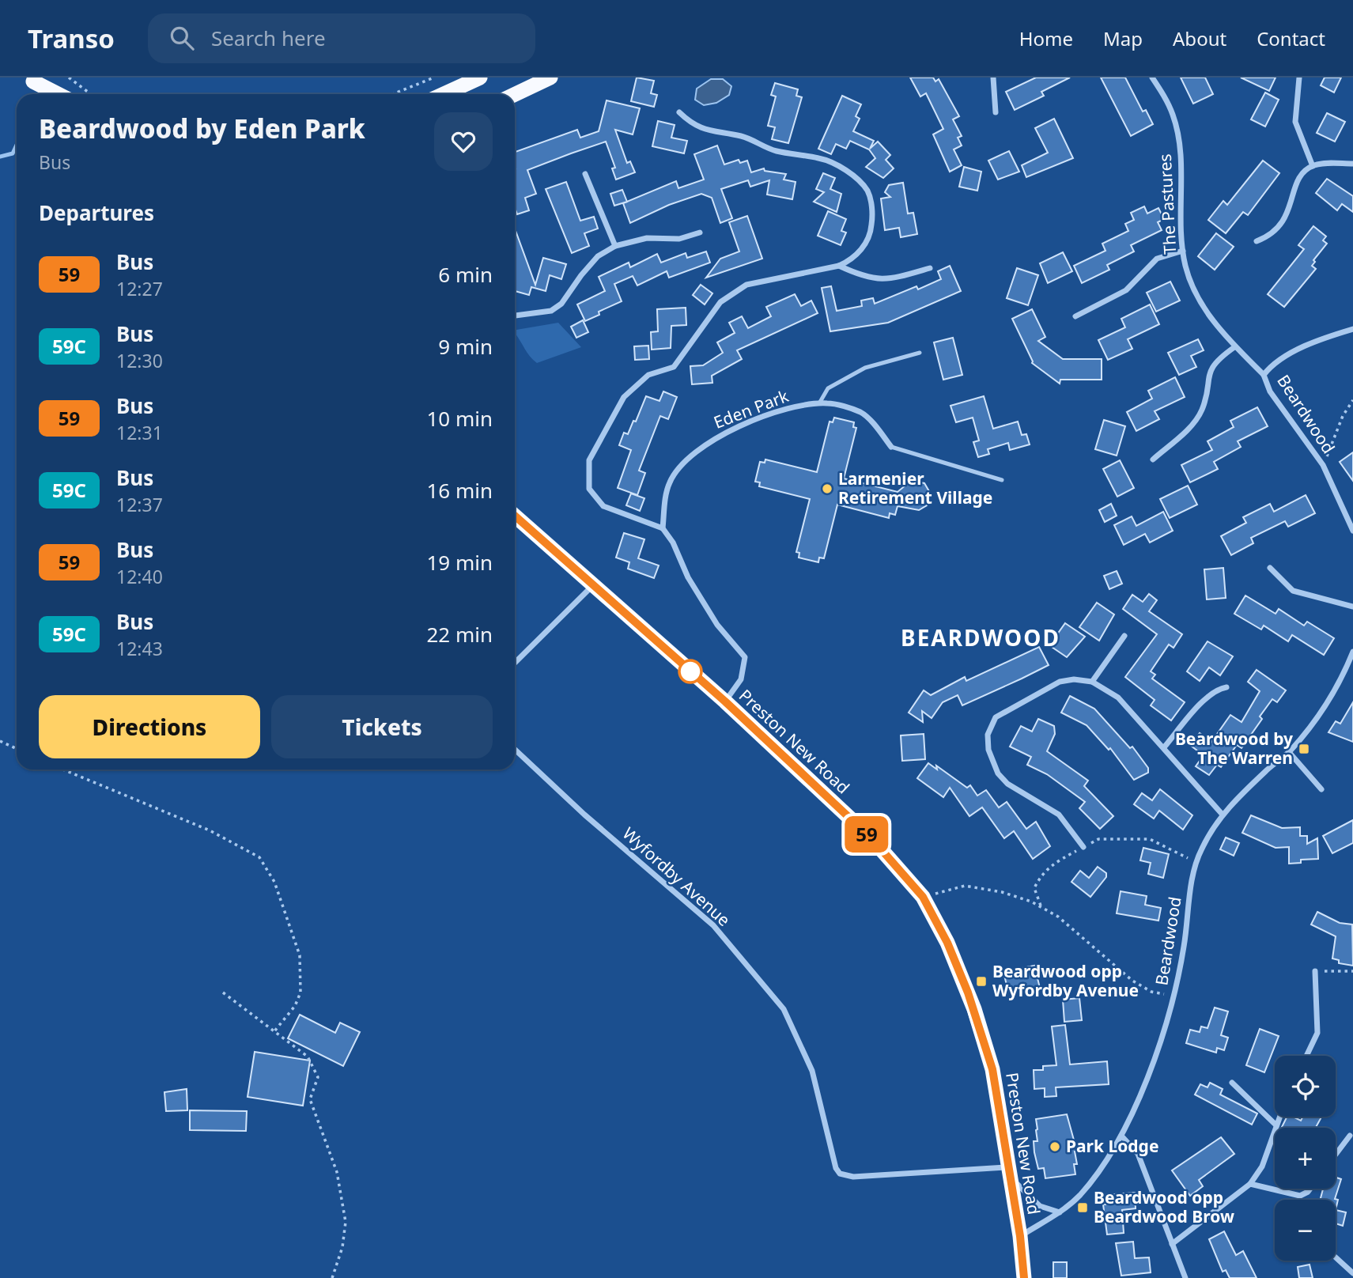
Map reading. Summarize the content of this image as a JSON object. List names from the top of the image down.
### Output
{
  "streets": {
    "highway": ["Preston New Road"],
    "street": [
      "The Pastures",
      "Eden Park",
      "Beardwood",
      "Wyfordby Avenue"
    ]
  },
  "crossings": [
    ["The Pastures", "Beardwood"],
    ["Beardwood", "Preston New Road"],
    ["Preston New Road", "Wyfordby Avenue"]
  ],
  "districts": ["BEARDWOOD"],
  "places": {
    "other": ["Larmenier Retirement Village", "Park Lodge"],
    "transit": ["Beardwood by The Warren", "Beardwood opp Wyfordby Avenue", "Beardwood opp Beardwood Brow"]
  },
  "lines": ["bus line 59"],
  "page": {
    "header": "Transo",
    "search": "Search here",
    "nav": [
      "Home",
      "Map",
      "About",
      "Contact"
    ],
    "on_map": "59",
    "heading": [
      ["Beardwood by Eden Park", "Bus"],
      "Departures"
    ],
    "list": [
      {
        "mark": "59",
        "name": "Bus",
        "note": "12:27",
        "value": "6 min"
      },
      {
        "mark": "59C",
        "name": "Bus",
        "note": "12:30",
        "value": "9 min"
      },
      {
        "mark": "59",
        "name": "Bus",
        "note": "12:31",
        "value": "10 min"
      },
      {
        "mark": "59C",
        "name": "Bus",
        "note": "12:37",
        "value": "16 min"
      },
      {
        "mark": "59",
        "name": "Bus",
        "note": "12:40",
        "value": "19 min"
      },
      {
        "mark": "59C",
        "name": "Bus",
        "note": "12:43",
        "value": "22 min"
      }
    ],
    "buttons": ["Directions", "Tickets"],
    "map_buttons": ["+", "−"]
  }
}
